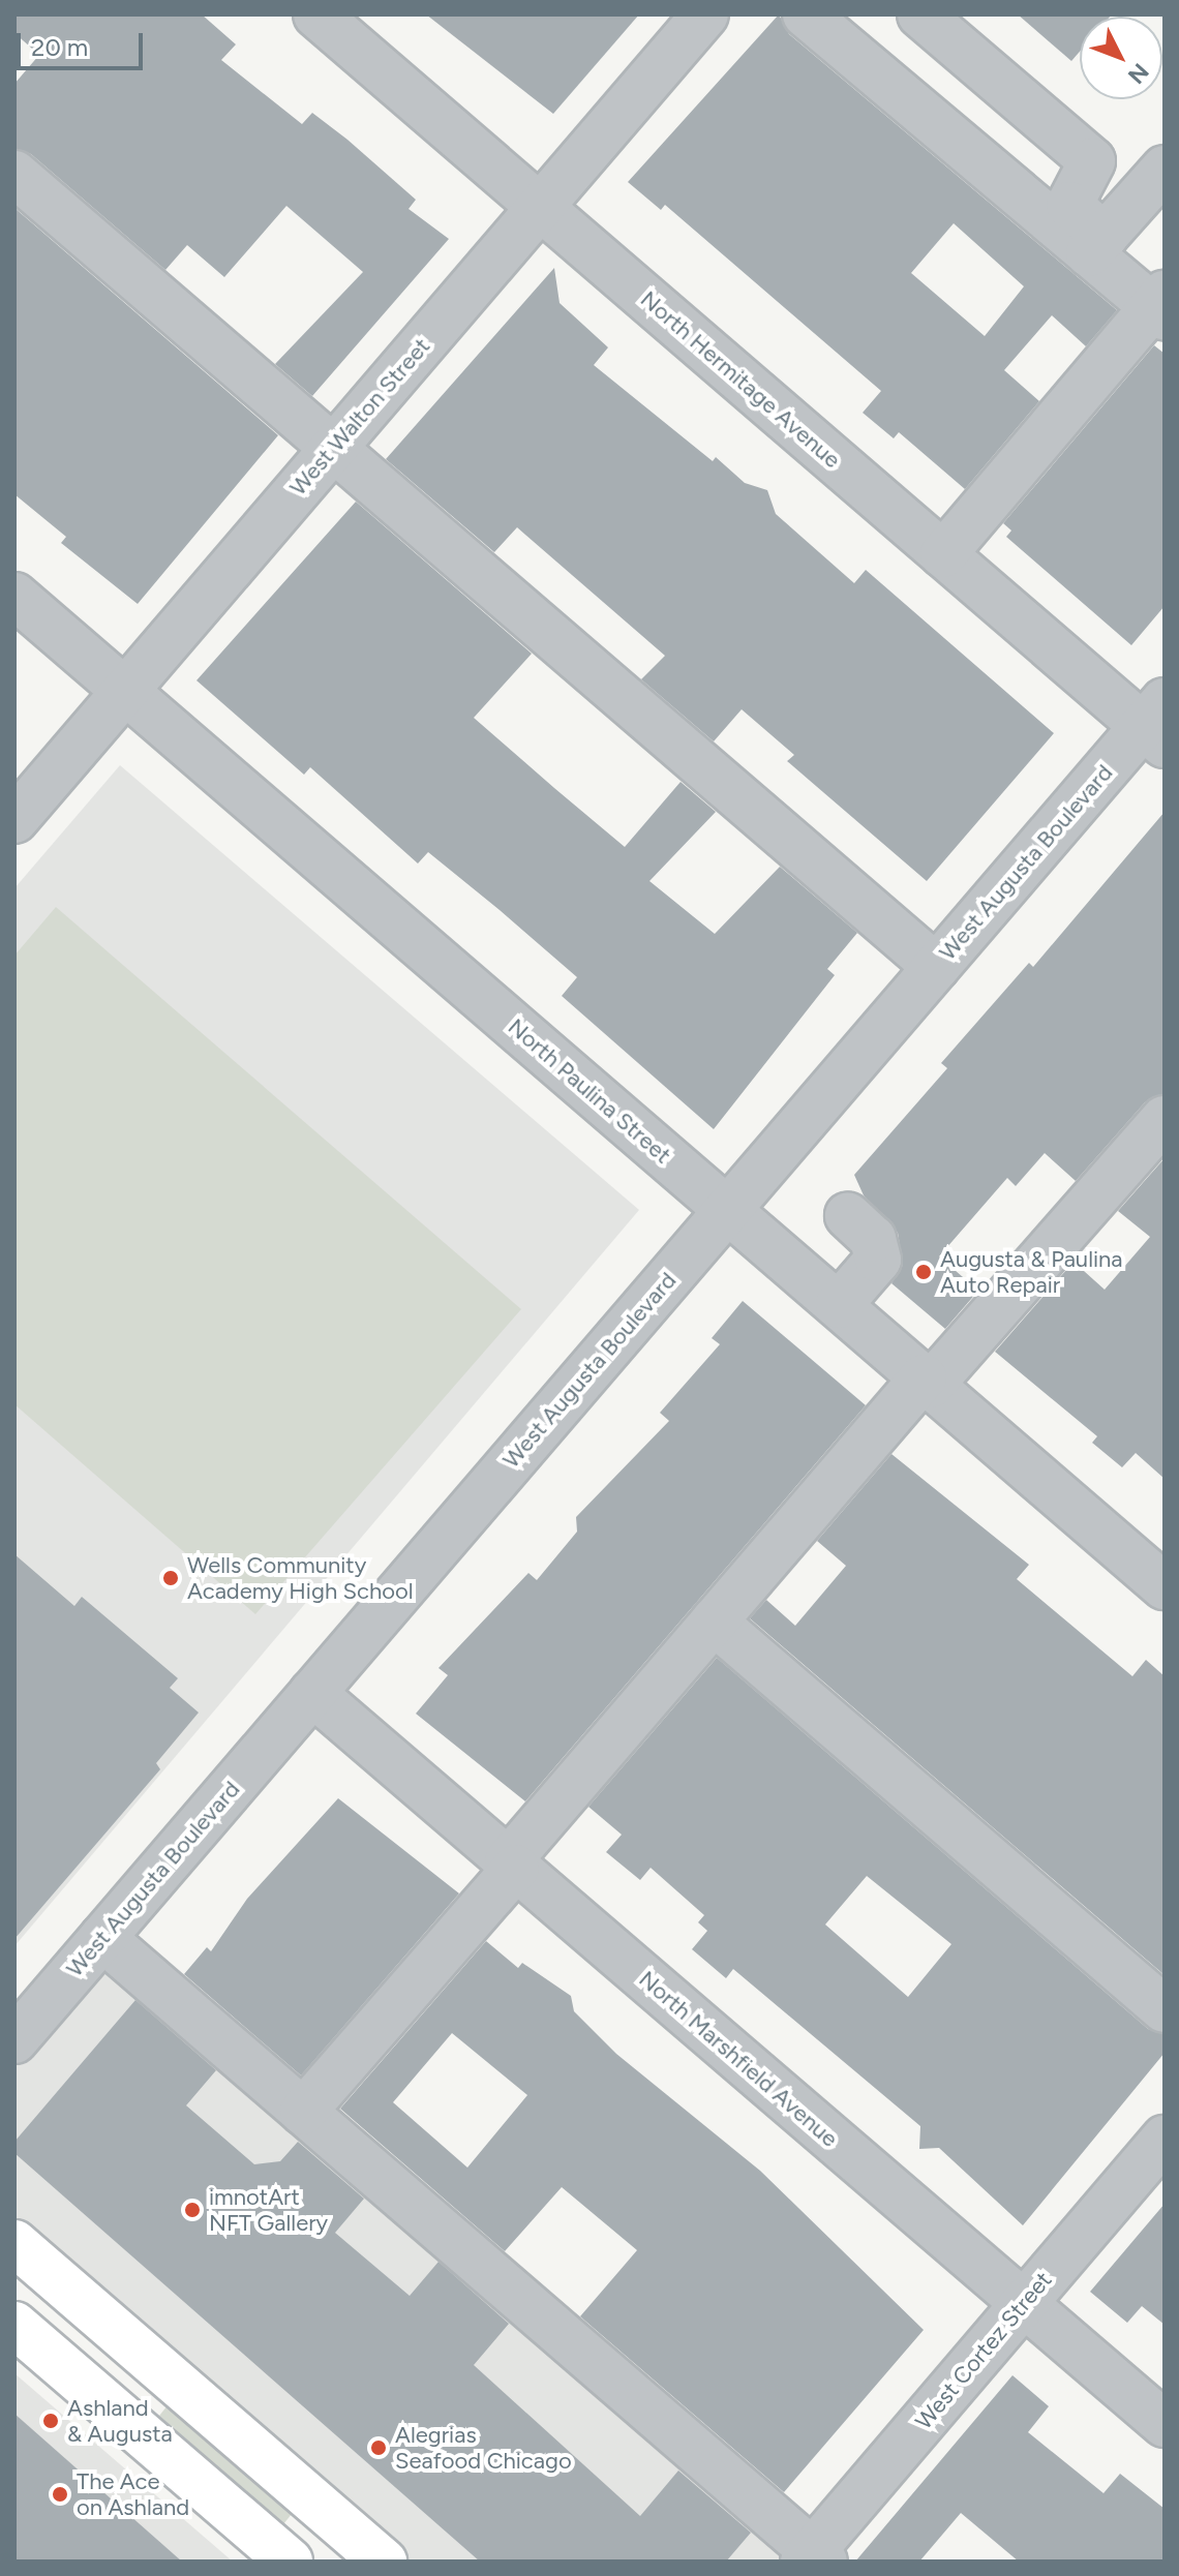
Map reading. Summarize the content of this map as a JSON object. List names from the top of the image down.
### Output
{
  "streets": {
    "street": [
      "North Hermitage Avenue",
      "West Walton Street",
      "West Augusta Boulevard",
      "North Paulina Street",
      "North Marshfield Avenue",
      "West Cortez Street"
    ]
  },
  "crossings": [
    ["North Hermitage Avenue", "West Walton Street"],
    ["North Hermitage Avenue", "West Augusta Boulevard"],
    ["West Walton Street", "North Paulina Street"],
    ["West Augusta Boulevard", "North Paulina Street"],
    ["West Augusta Boulevard", "North Marshfield Avenue"],
    ["North Marshfield Avenue", "West Cortez Street"]
  ],
  "places": [
    "Augusta & Paulina Auto Repair",
    "Wells Community Academy High School",
    "imnotArt NFT Gallery",
    "Ashland & Augusta",
    "Alegrias Seafood Chicago",
    "The Ace on Ashland"
  ],
  "scale_bar": "20 m",
  "north": "bottom right"
}
